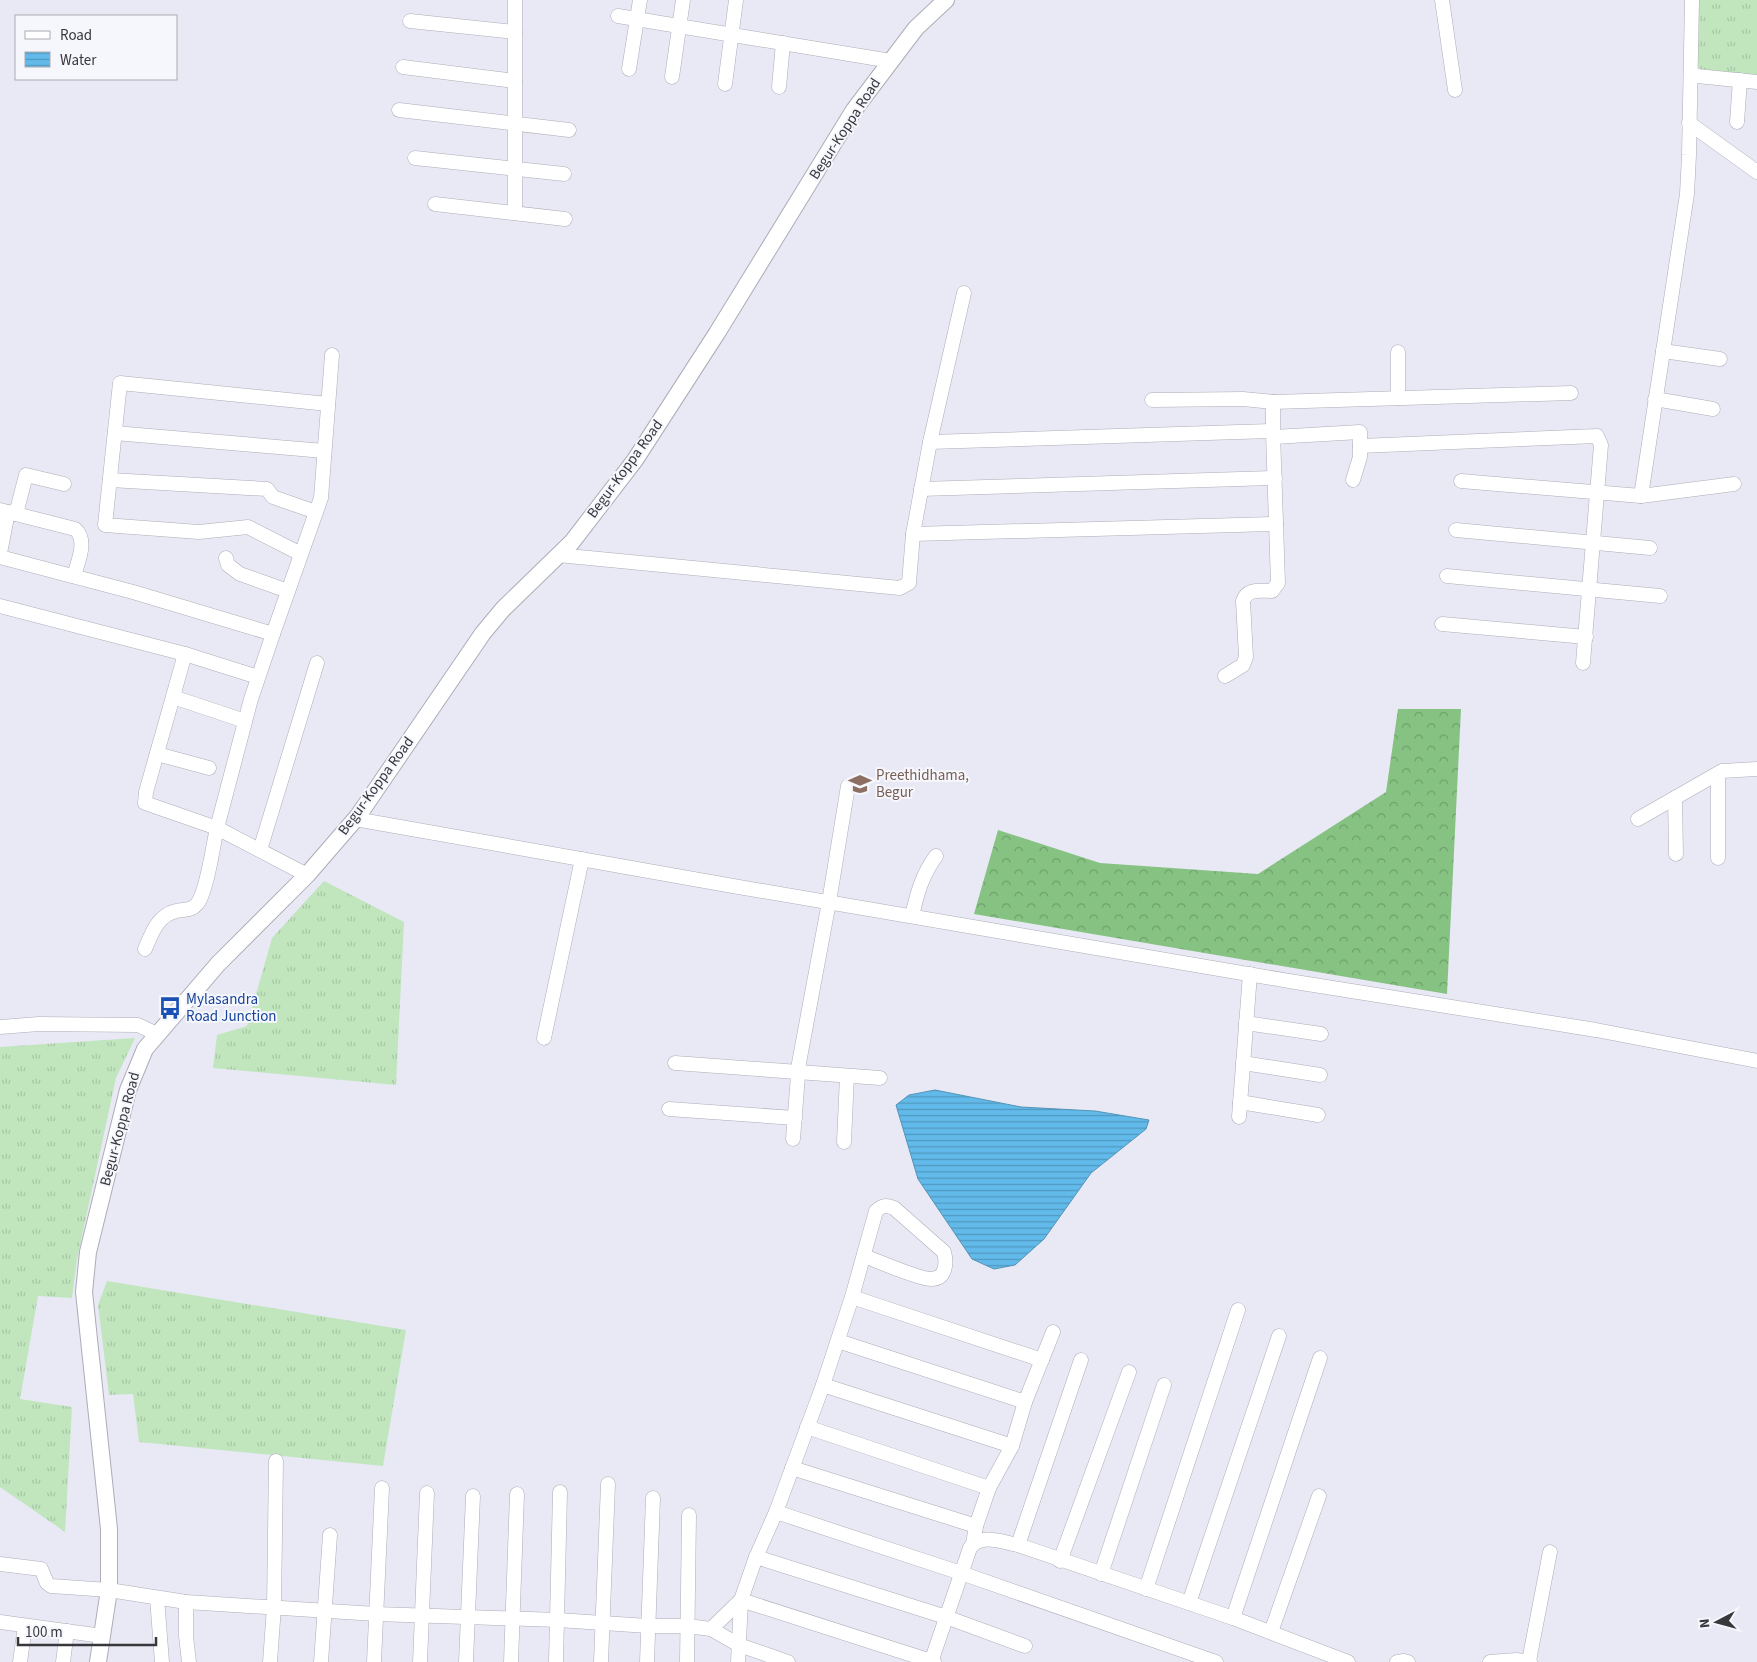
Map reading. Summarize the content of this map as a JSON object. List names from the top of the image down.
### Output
{
  "streets": {
    "main road": ["Begur-Koppa Road"]
  },
  "places": {
    "school or university": ["Preethidhama, Begur"],
    "bus stop": ["Mylasandra Road Junction"]
  },
  "legend": ["Road", "Water"],
  "scale_bar": "100 m",
  "north": "left"
}
